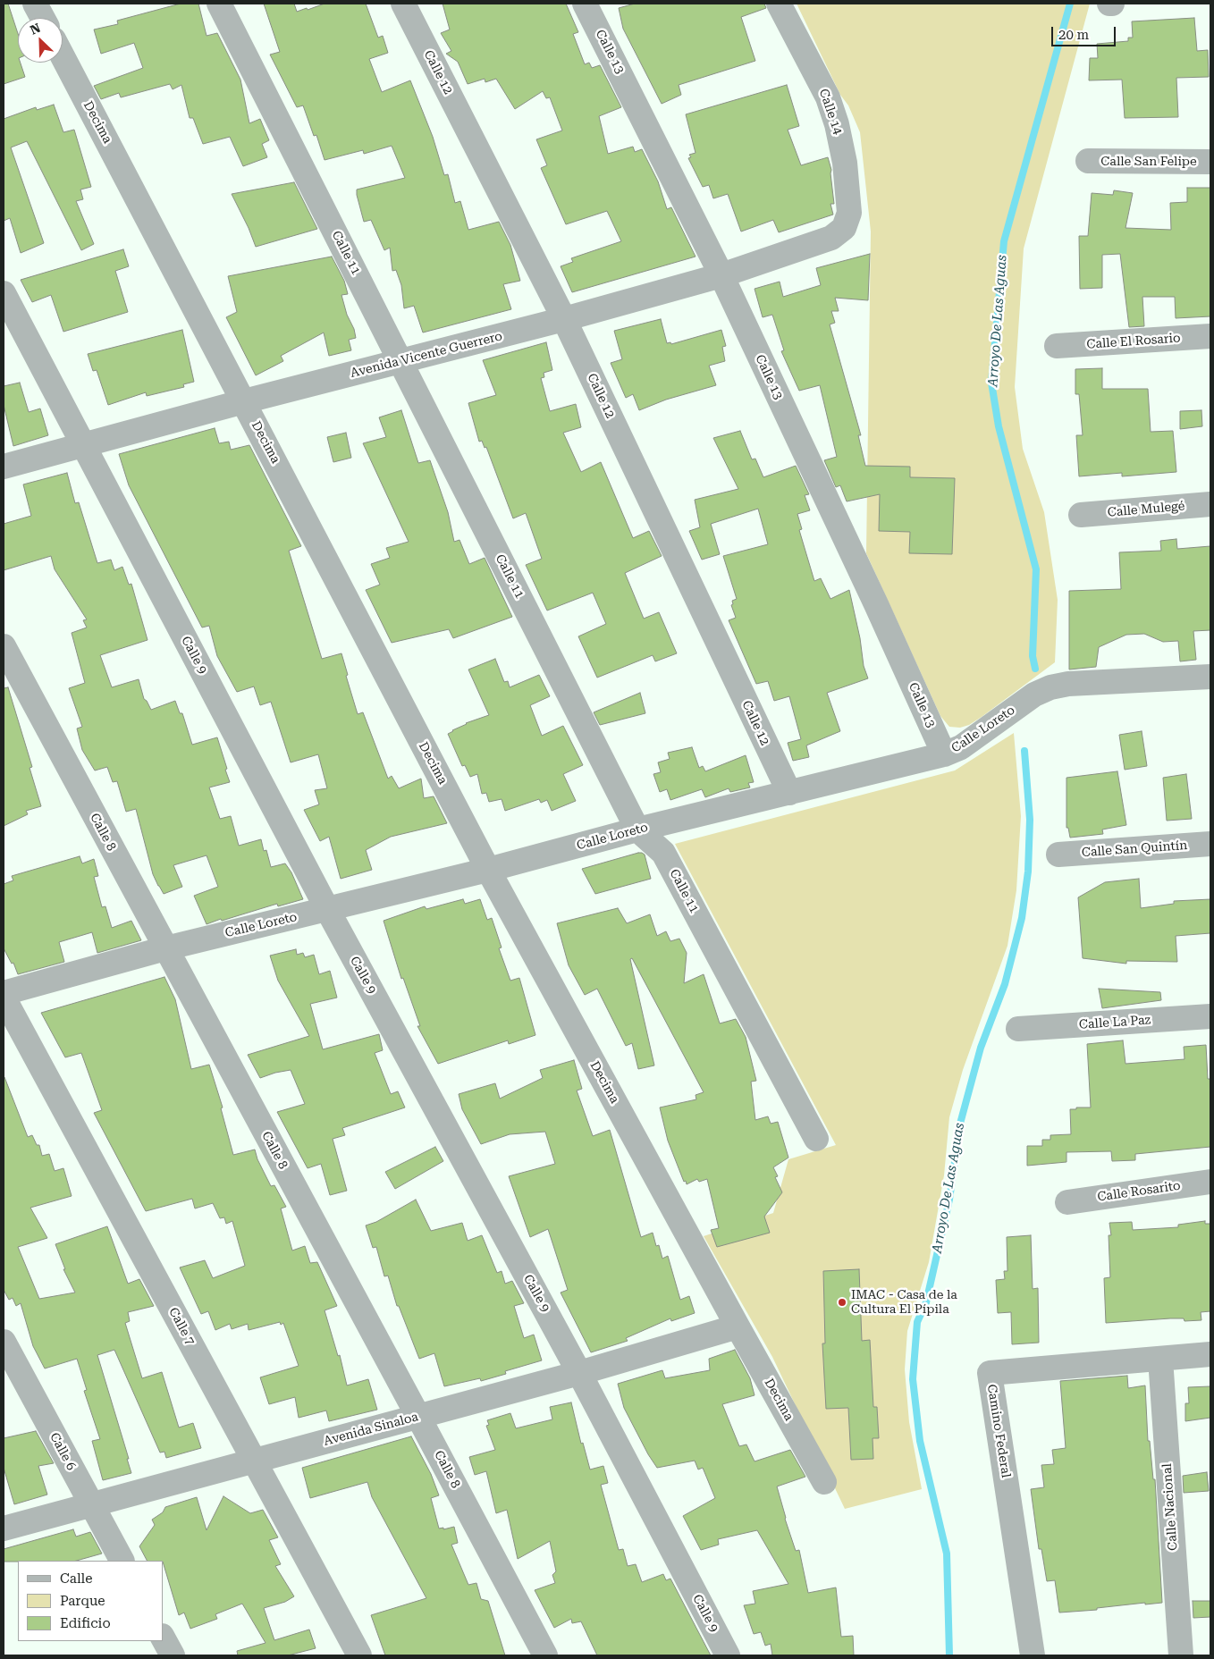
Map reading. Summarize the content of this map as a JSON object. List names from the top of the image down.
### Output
{
  "streets": {
    "street": [
      "Calle 13",
      "Calle 12",
      "Calle 14",
      "Decima",
      "Calle San Felipe",
      "Calle 11",
      "Calle El Rosario",
      "Avenida Vicente Guerrero",
      "Calle Mulegé",
      "Calle 9",
      "Calle Loreto",
      "Calle 8",
      "Calle San Quintín",
      "Calle La Paz",
      "Calle Rosarito",
      "Calle 7",
      "Avenida Sinaloa",
      "Camino Federal",
      "Calle 6",
      "Calle Nacional"
    ]
  },
  "crossings": [
    ["Calle 13", "Avenida Vicente Guerrero"],
    ["Calle 13", "Calle Loreto"],
    ["Calle 12", "Avenida Vicente Guerrero"],
    ["Calle 12", "Calle Loreto"],
    ["Calle 14", "Avenida Vicente Guerrero"],
    ["Decima", "Avenida Vicente Guerrero"],
    ["Decima", "Calle Loreto"],
    ["Decima", "Avenida Sinaloa"],
    ["Calle 11", "Avenida Vicente Guerrero"],
    ["Calle 11", "Calle Loreto"],
    ["Avenida Vicente Guerrero", "Calle 9"],
    ["Calle 9", "Calle Loreto"],
    ["Calle 9", "Avenida Sinaloa"],
    ["Calle Loreto", "Calle 8"],
    ["Calle 8", "Avenida Sinaloa"],
    ["Calle 7", "Avenida Sinaloa"],
    ["Avenida Sinaloa", "Calle 6"],
    ["Camino Federal", "Calle Nacional"]
  ],
  "water": ["Arroyo De Las Aguas"],
  "places": ["IMAC - Casa de la Cultura El Pípila"],
  "legend": ["Calle", "Parque", "Edificio"],
  "scale_bar": "20 m",
  "north": "top left"
}
